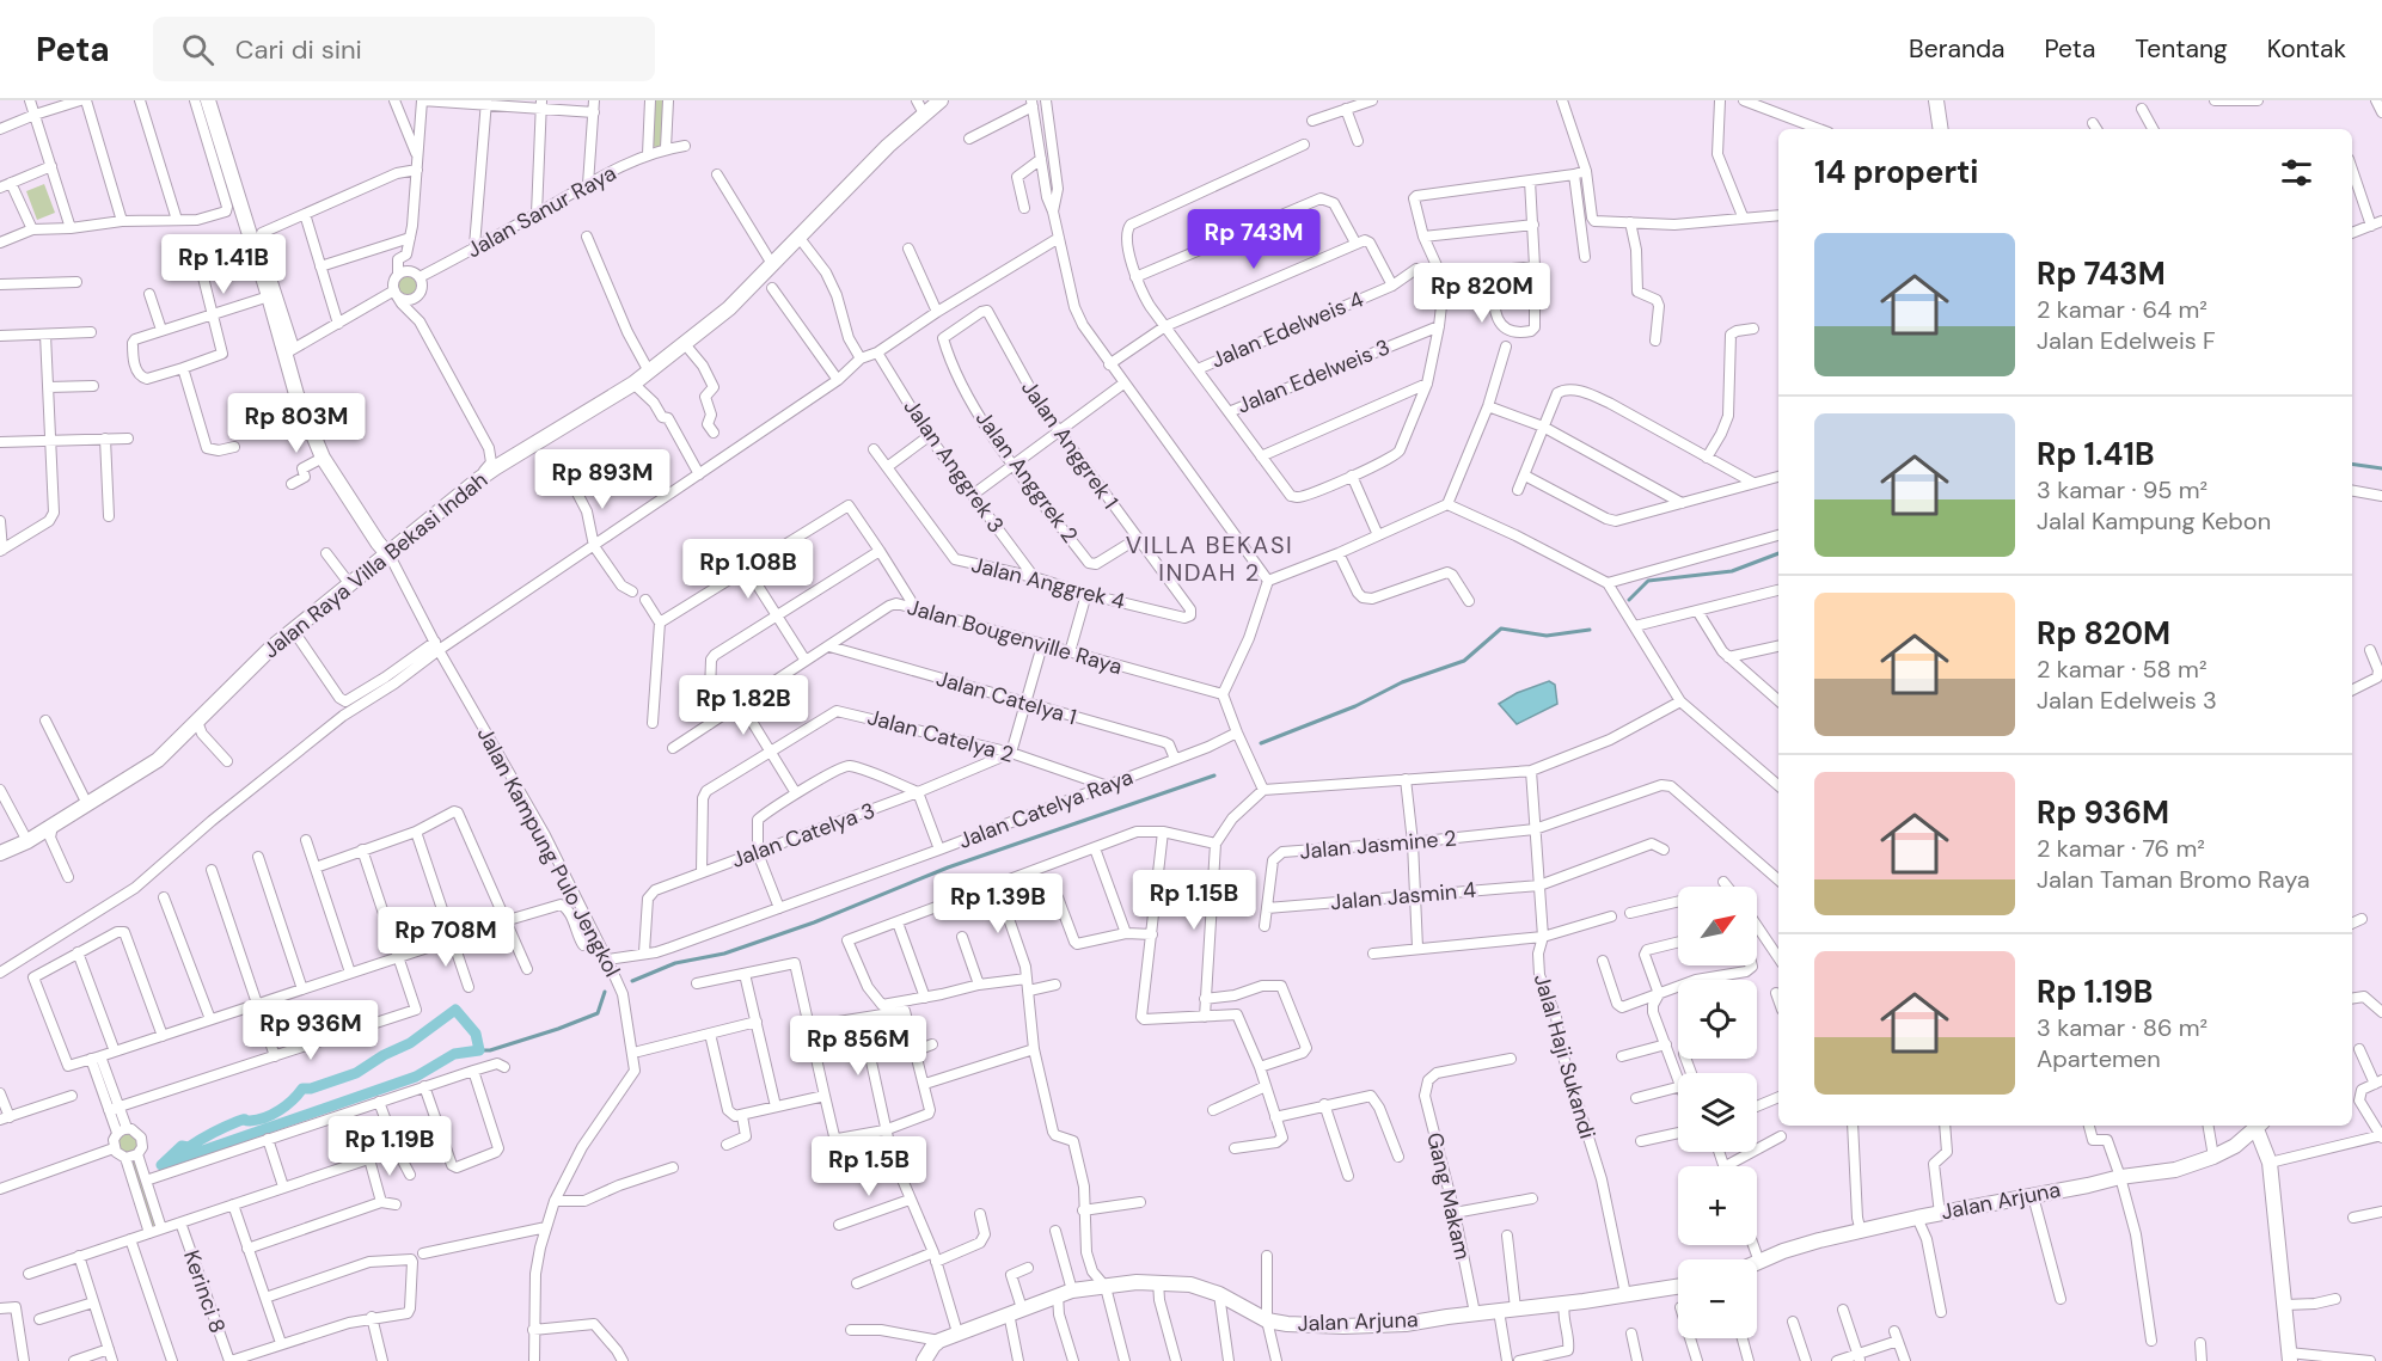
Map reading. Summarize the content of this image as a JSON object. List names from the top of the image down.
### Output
{
  "streets": {
    "street": [
      "Jalan Sanur Raya",
      "Jalan Edelweis 4",
      "Jalan Edelweis 3",
      "Jalan Anggrek 1",
      "Jalan Anggrek 3",
      "Jalan Anggrek 2",
      "Jalan Raya Villa Bekasi Indah",
      "Jalan Anggrek 4",
      "Jalan Bougenville Raya",
      "Jalan Catelya 1",
      "Jalan Catelya 2",
      "Jalan Catelya Raya",
      "Jalan Catelya 3",
      "Jalan Jasmine 2",
      "Jalan Kampung Pulo Jengkol",
      "Jalan Jasmin 4",
      "Jalal Haji Sukandi",
      "Gang Makam",
      "Jalan Arjuna",
      "Kerinci 8"
    ]
  },
  "crossings": [
    ["Jalan Edelweis 4", "Jalan Edelweis 3"],
    ["Jalan Anggrek 1", "Jalan Anggrek 2"],
    ["Jalan Anggrek 1", "Jalan Anggrek 4"],
    ["Jalan Anggrek 3", "Jalan Anggrek 4"],
    ["Jalan Raya Villa Bekasi Indah", "Jalan Kampung Pulo Jengkol"],
    ["Jalan Bougenville Raya", "Jalan Catelya 1"],
    ["Jalan Catelya 1", "Jalan Catelya Raya"],
    ["Jalan Catelya 2", "Jalan Catelya Raya"],
    ["Jalan Catelya 2", "Jalan Catelya 3"],
    ["Jalan Catelya Raya", "Jalan Catelya 3"],
    ["Jalan Catelya Raya", "Jalan Kampung Pulo Jengkol"],
    ["Jalan Jasmine 2", "Jalan Jasmin 4"],
    ["Jalan Jasmine 2", "Jalal Haji Sukandi"],
    ["Jalan Jasmin 4", "Jalal Haji Sukandi"],
    ["Jalal Haji Sukandi", "Jalan Arjuna"],
    ["Gang Makam", "Jalan Arjuna"]
  ],
  "districts": ["VILLA BEKASI INDAH 2"],
  "north": "top right",
  "page": {
    "header": "Peta",
    "search": "Cari di sini",
    "nav": [
      "Beranda",
      "Peta",
      "Tentang",
      "Kontak"
    ],
    "heading": "14 properti",
    "price": [
      "Rp 743M",
      "Rp 1.41B",
      "Rp 820M",
      "Rp 803M",
      "Rp 893M",
      "Rp 1.08B",
      "Rp 1.82B",
      "Rp 1.15B",
      "Rp 1.39B",
      "Rp 708M",
      "Rp 936M",
      "Rp 856M",
      "Rp 1.19B",
      "Rp 1.5B"
    ],
    "list": [
      {
        "name": "Rp 743M",
        "note": "2 kamar · 64 m² · Jalan Edelweis F"
      },
      {
        "name": "Rp 1.41B",
        "note": "3 kamar · 95 m² · Jalal Kampung Kebon"
      },
      {
        "name": "Rp 820M",
        "note": "2 kamar · 58 m² · Jalan Edelweis 3"
      },
      {
        "name": "Rp 936M",
        "note": "2 kamar · 76 m² · Jalan Taman Bromo Raya"
      },
      {
        "name": "Rp 1.19B",
        "note": "3 kamar · 86 m² · Apartemen"
      }
    ],
    "map_buttons": ["+", "−"]
  }
}
